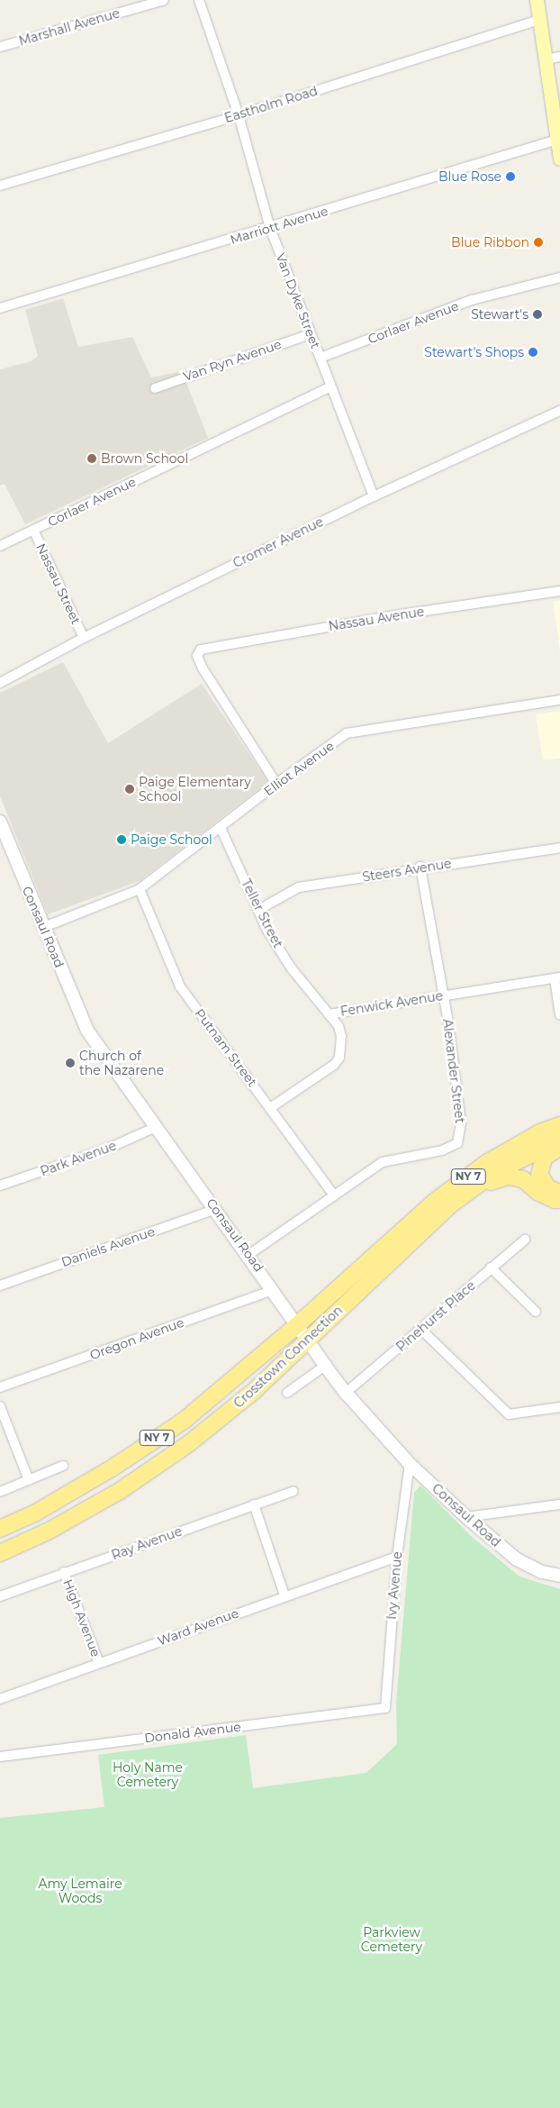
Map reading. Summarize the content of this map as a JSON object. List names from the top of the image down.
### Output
{
  "streets": {
    "highway": ["NY 7", "Crosstown Connection"],
    "street": [
      "Marshall Avenue",
      "Eastholm Road",
      "Marriott Avenue",
      "Van Dyke Street",
      "Corlaer Avenue",
      "Van Ryn Avenue",
      "Cromer Avenue",
      "Nassau Street",
      "Nassau Avenue",
      "Elliot Avenue",
      "Steers Avenue",
      "Teller Street",
      "Consaul Road",
      "Fenwick Avenue",
      "Putnam Street",
      "Alexander Street",
      "Park Avenue",
      "Daniels Avenue",
      "Pinehurst Place",
      "Oregon Avenue",
      "Ray Avenue",
      "Ivy Avenue",
      "High Avenue",
      "Ward Avenue",
      "Donald Avenue"
    ]
  },
  "crossings": [
    ["Eastholm Road", "Van Dyke Street"],
    ["Marriott Avenue", "Van Dyke Street"],
    ["Van Dyke Street", "Corlaer Avenue"],
    ["Van Dyke Street", "Van Ryn Avenue"],
    ["Van Dyke Street", "Cromer Avenue"],
    ["Corlaer Avenue", "Nassau Street"],
    ["Cromer Avenue", "Nassau Street"],
    ["Nassau Avenue", "Elliot Avenue"],
    ["Elliot Avenue", "Teller Street"],
    ["Elliot Avenue", "Consaul Road"],
    ["Elliot Avenue", "Putnam Street"],
    ["Steers Avenue", "Teller Street"],
    ["Steers Avenue", "Alexander Street"],
    ["Teller Street", "Fenwick Avenue"],
    ["Consaul Road", "Alexander Street"],
    ["Consaul Road", "Park Avenue"],
    ["Consaul Road", "Daniels Avenue"],
    ["Consaul Road", "Pinehurst Place"],
    ["Consaul Road", "Oregon Avenue"],
    ["Consaul Road", "Crosstown Connection"],
    ["Consaul Road", "Ivy Avenue"],
    ["Fenwick Avenue", "Putnam Street"],
    ["Fenwick Avenue", "Alexander Street"],
    ["Putnam Street", "Alexander Street"],
    ["Ray Avenue", "High Avenue"],
    ["Ivy Avenue", "Ward Avenue"],
    ["Ivy Avenue", "Donald Avenue"],
    ["High Avenue", "Ward Avenue"]
  ],
  "parks": ["Holy Name Cemetery", "Amy Lemaire Woods", "Parkview Cemetery"],
  "places": [
    "Blue Rose",
    "Blue Ribbon",
    "Stewart's",
    "Stewart's Shops",
    "Brown School",
    "Paige Elementary School",
    "Paige School",
    "Church of the Nazarene"
  ]
}
